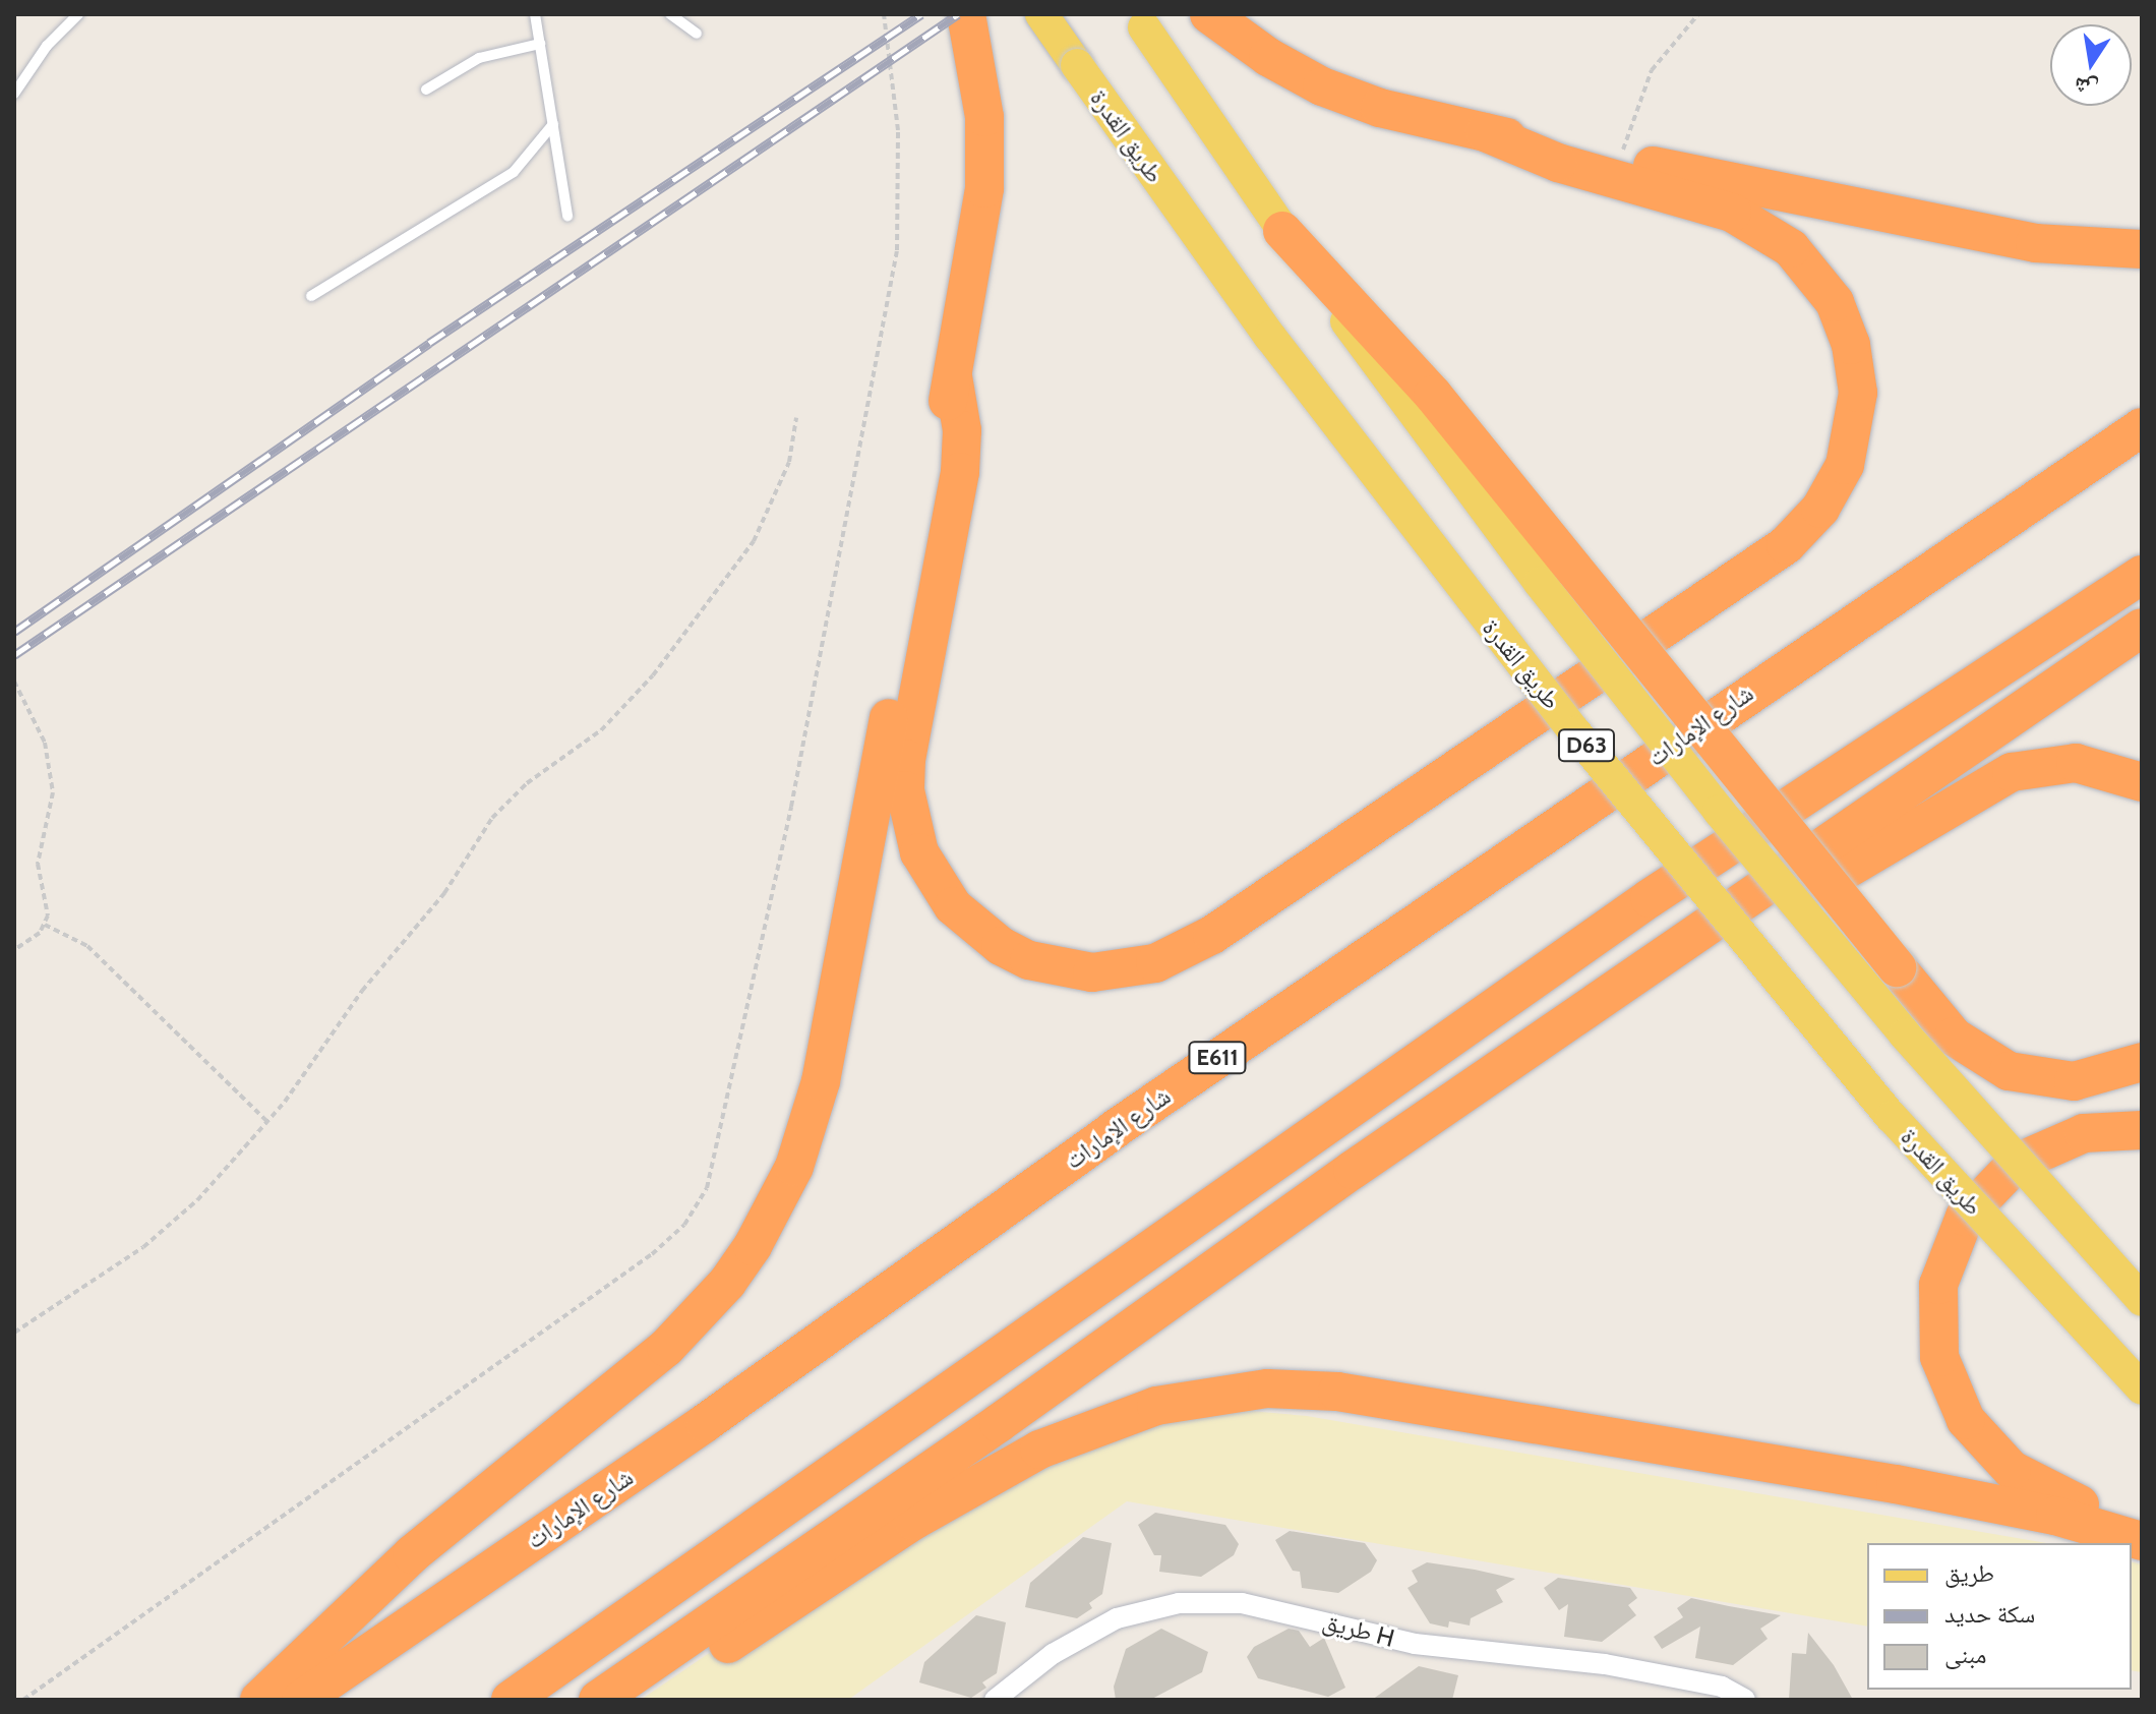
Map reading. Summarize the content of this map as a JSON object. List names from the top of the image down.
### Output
{
  "streets": {
    "highway": ["شارع الإمارات", "E611"],
    "main road": ["طريق القدرة", "D63"],
    "street": ["طريق H"]
  },
  "legend": ["طريق", "سكة حديد", "مبنى"],
  "north": "bottom"
}
